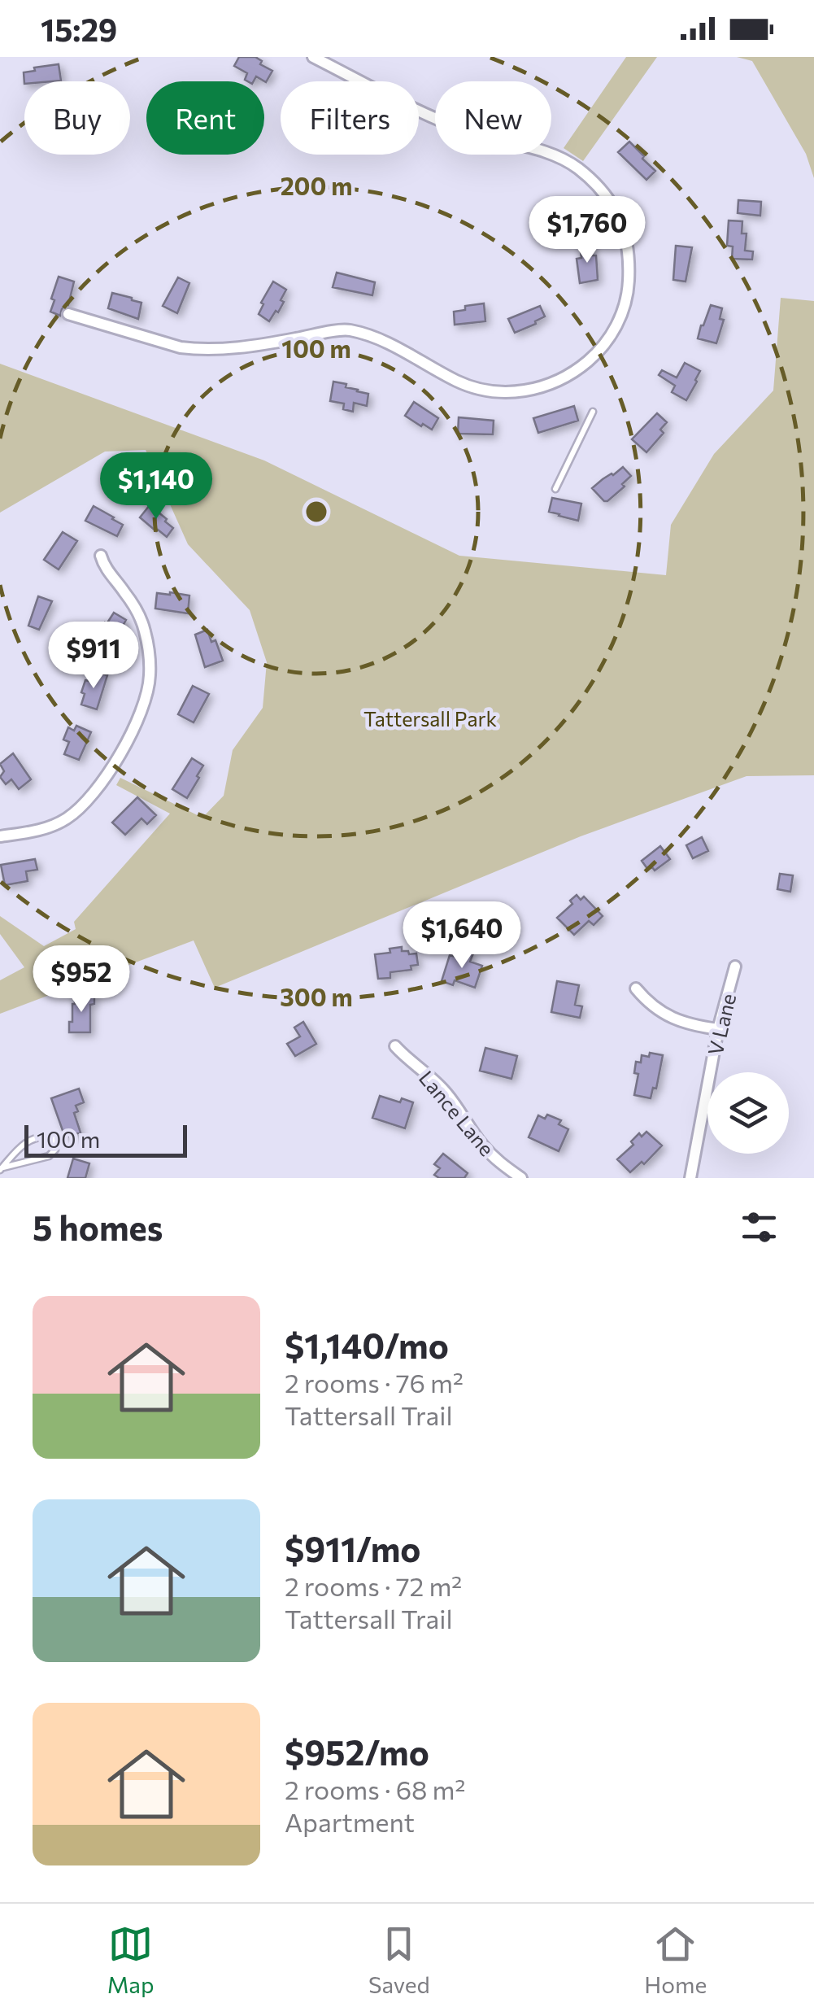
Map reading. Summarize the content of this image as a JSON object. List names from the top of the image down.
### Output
{
  "streets": {
    "street": ["V Lane", "Lance Lane"]
  },
  "parks": ["Tattersall Park"],
  "scale_bar": "100 m",
  "page": {
    "status": "15:29",
    "chip": [
      "Buy",
      "Rent",
      "Filters",
      "New"
    ],
    "price": [
      "$1,760",
      "$1,140",
      "$911",
      "$1,640",
      "$952"
    ],
    "scale": "100 m",
    "heading": "5 homes",
    "list": [
      {
        "name": "$1,140/mo",
        "note": "2 rooms · 76 m² · Tattersall Trail"
      },
      {
        "name": "$911/mo",
        "note": "2 rooms · 72 m² · Tattersall Trail"
      },
      {
        "name": "$952/mo",
        "note": "2 rooms · 68 m² · Apartment"
      }
    ],
    "tabs": ["Map", "Saved", "Home"]
  },
  "rings": ["200 m", "100 m", "300 m"]
}
